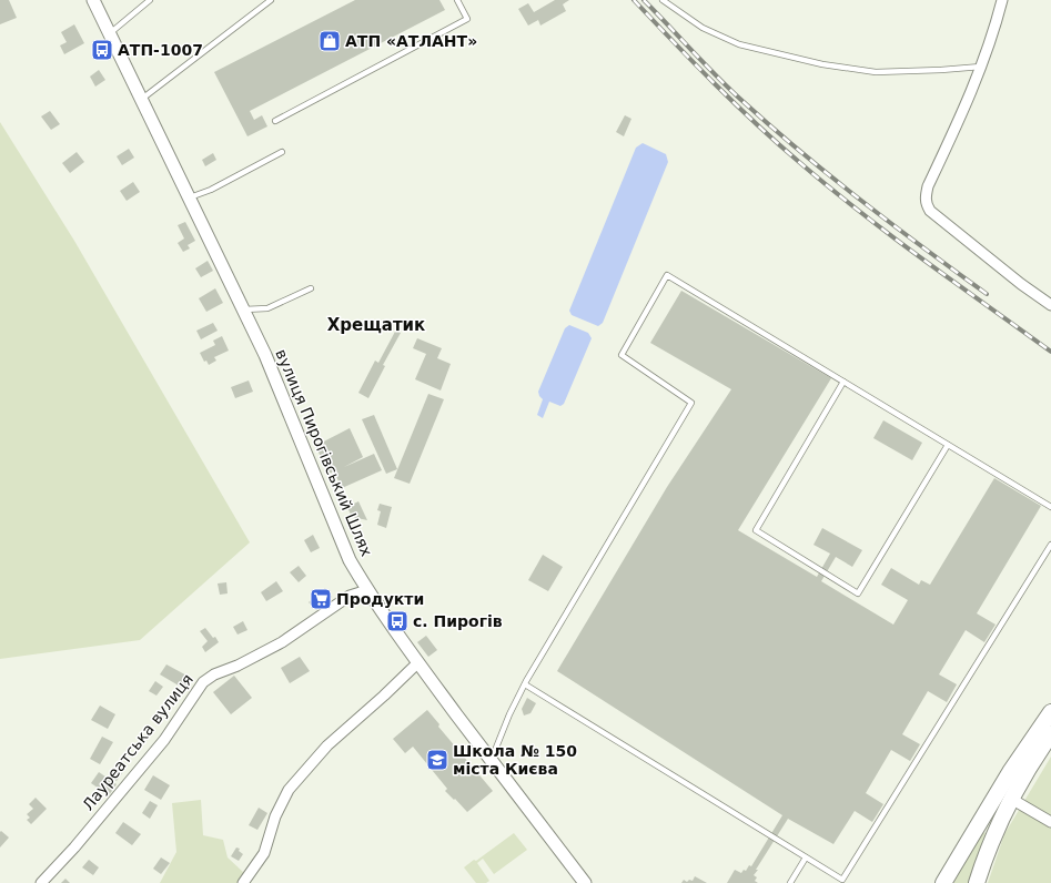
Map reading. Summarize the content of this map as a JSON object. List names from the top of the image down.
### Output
{
  "streets": {
    "street": ["вулиця Пирогівський Шлях", "Лауреатська вулиця"]
  },
  "crossings": [
    ["вулиця Пирогівський Шлях", "Лауреатська вулиця"]
  ],
  "districts": ["Хрещатик"],
  "places": {
    "shop": ["АТП «АТЛАНТ»"],
    "bus stop": ["АТП-1007", "с. Пирогів"],
    "supermarket": ["Продукти"],
    "school or university": ["Школа № 150 міста Києва"]
  }
}
